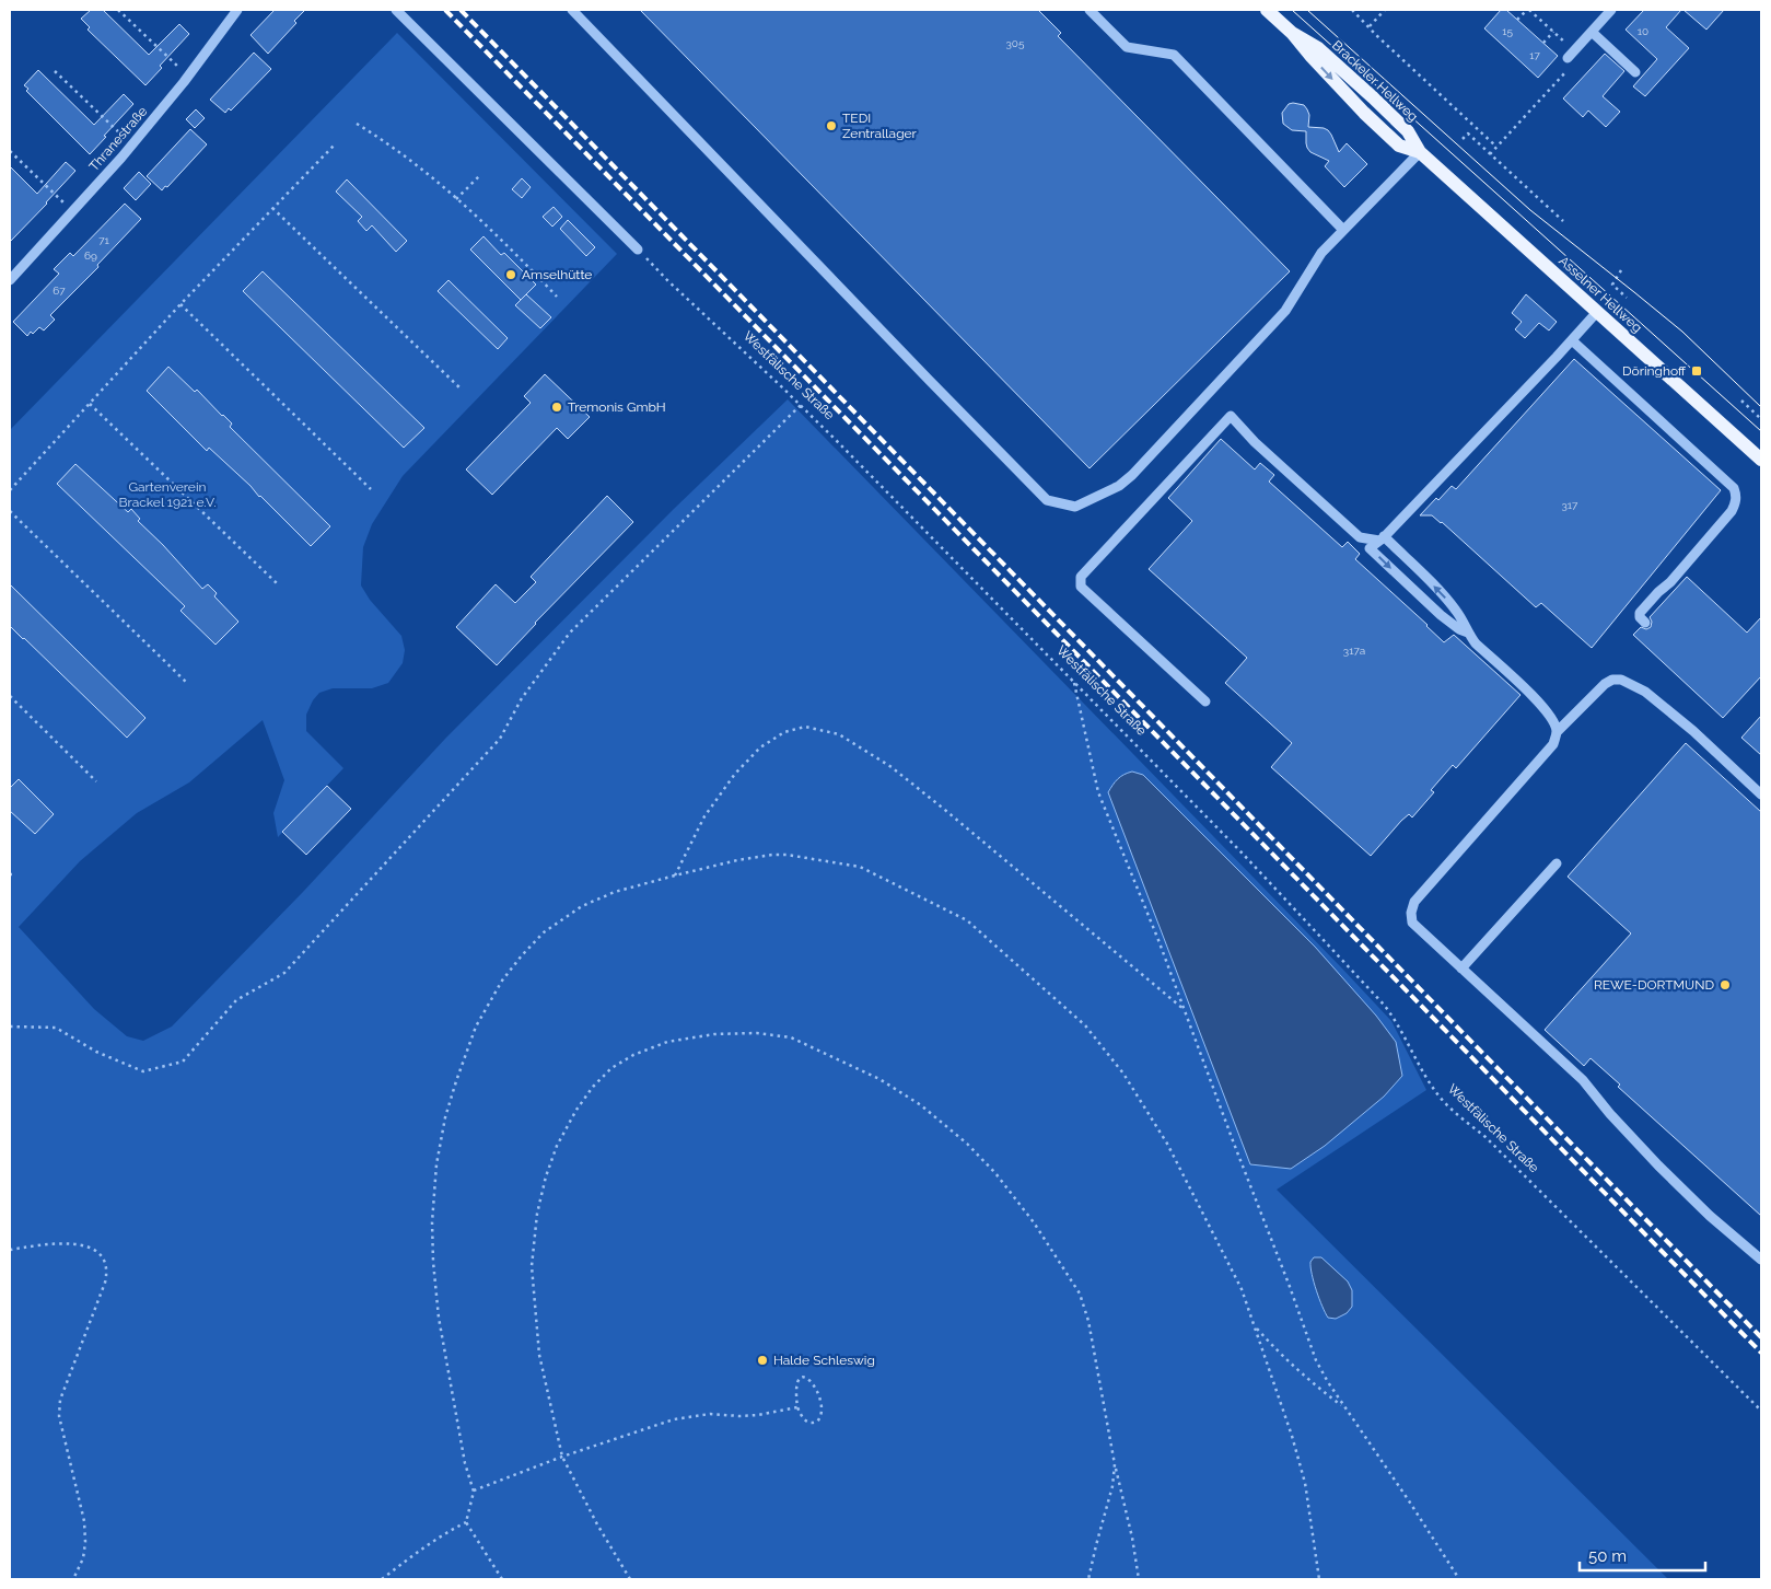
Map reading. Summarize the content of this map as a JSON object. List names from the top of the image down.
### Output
{
  "streets": {
    "main road": ["Brackeler Hellweg", "Asselner Hellweg"],
    "street": ["Thranestraße"],
    "path": ["Westfälische Straße"]
  },
  "crossings": [
    ["Brackeler Hellweg", "Asselner Hellweg"]
  ],
  "parks": ["Gartenverein Brackel 1921 e.V."],
  "places": {
    "other": [
      "TEDI Zentrallager",
      "Amselhütte",
      "Tremonis GmbH",
      "REWE-DORTMUND",
      "Halde Schleswig"
    ],
    "transit": ["Döringhoff"]
  },
  "house_numbers": [
    "15",
    "10",
    "305",
    "17",
    "71",
    "69",
    "67",
    "317",
    "317a"
  ],
  "scale_bar": "50 m"
}
